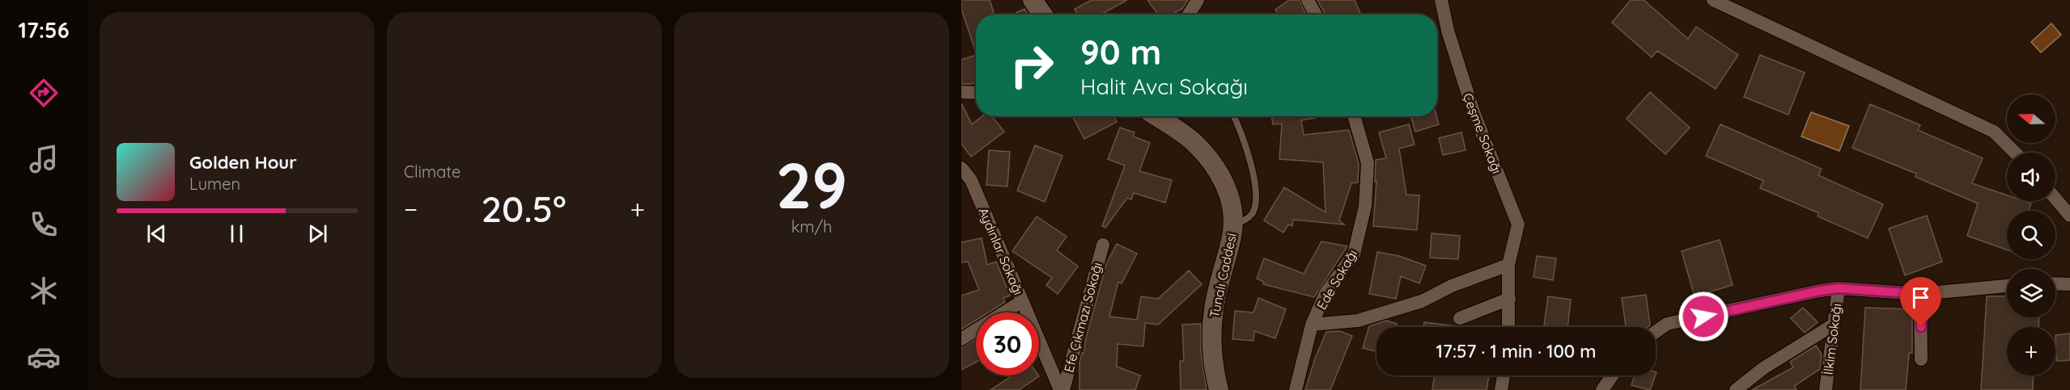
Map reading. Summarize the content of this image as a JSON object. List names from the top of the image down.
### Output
{
  "streets": {
    "main road": ["Tunalı Caddesi"],
    "street": [
      "Çeşme Sokağı",
      "Aydınlar Sokağı",
      "Ede Sokağı",
      "Efe Çıkmazı Sokağı",
      "İlkim Sokağı"
    ]
  },
  "crossings": [
    ["Aydınlar Sokağı", "Efe Çıkmazı Sokağı"]
  ],
  "north": "left",
  "page": {
    "tabs": "17:56",
    "tile": [
      "Climate",
      ["29", "km/h"]
    ],
    "turn": ["90 m", "Halit Avcı Sokağı"],
    "map_buttons": "+",
    "song": ["Golden Hour", "Lumen"],
    "heat": ["−", "20.5°", "+"],
    "limit": "30",
    "trip": "17:57 · 1 min · 100 m"
  }
}
